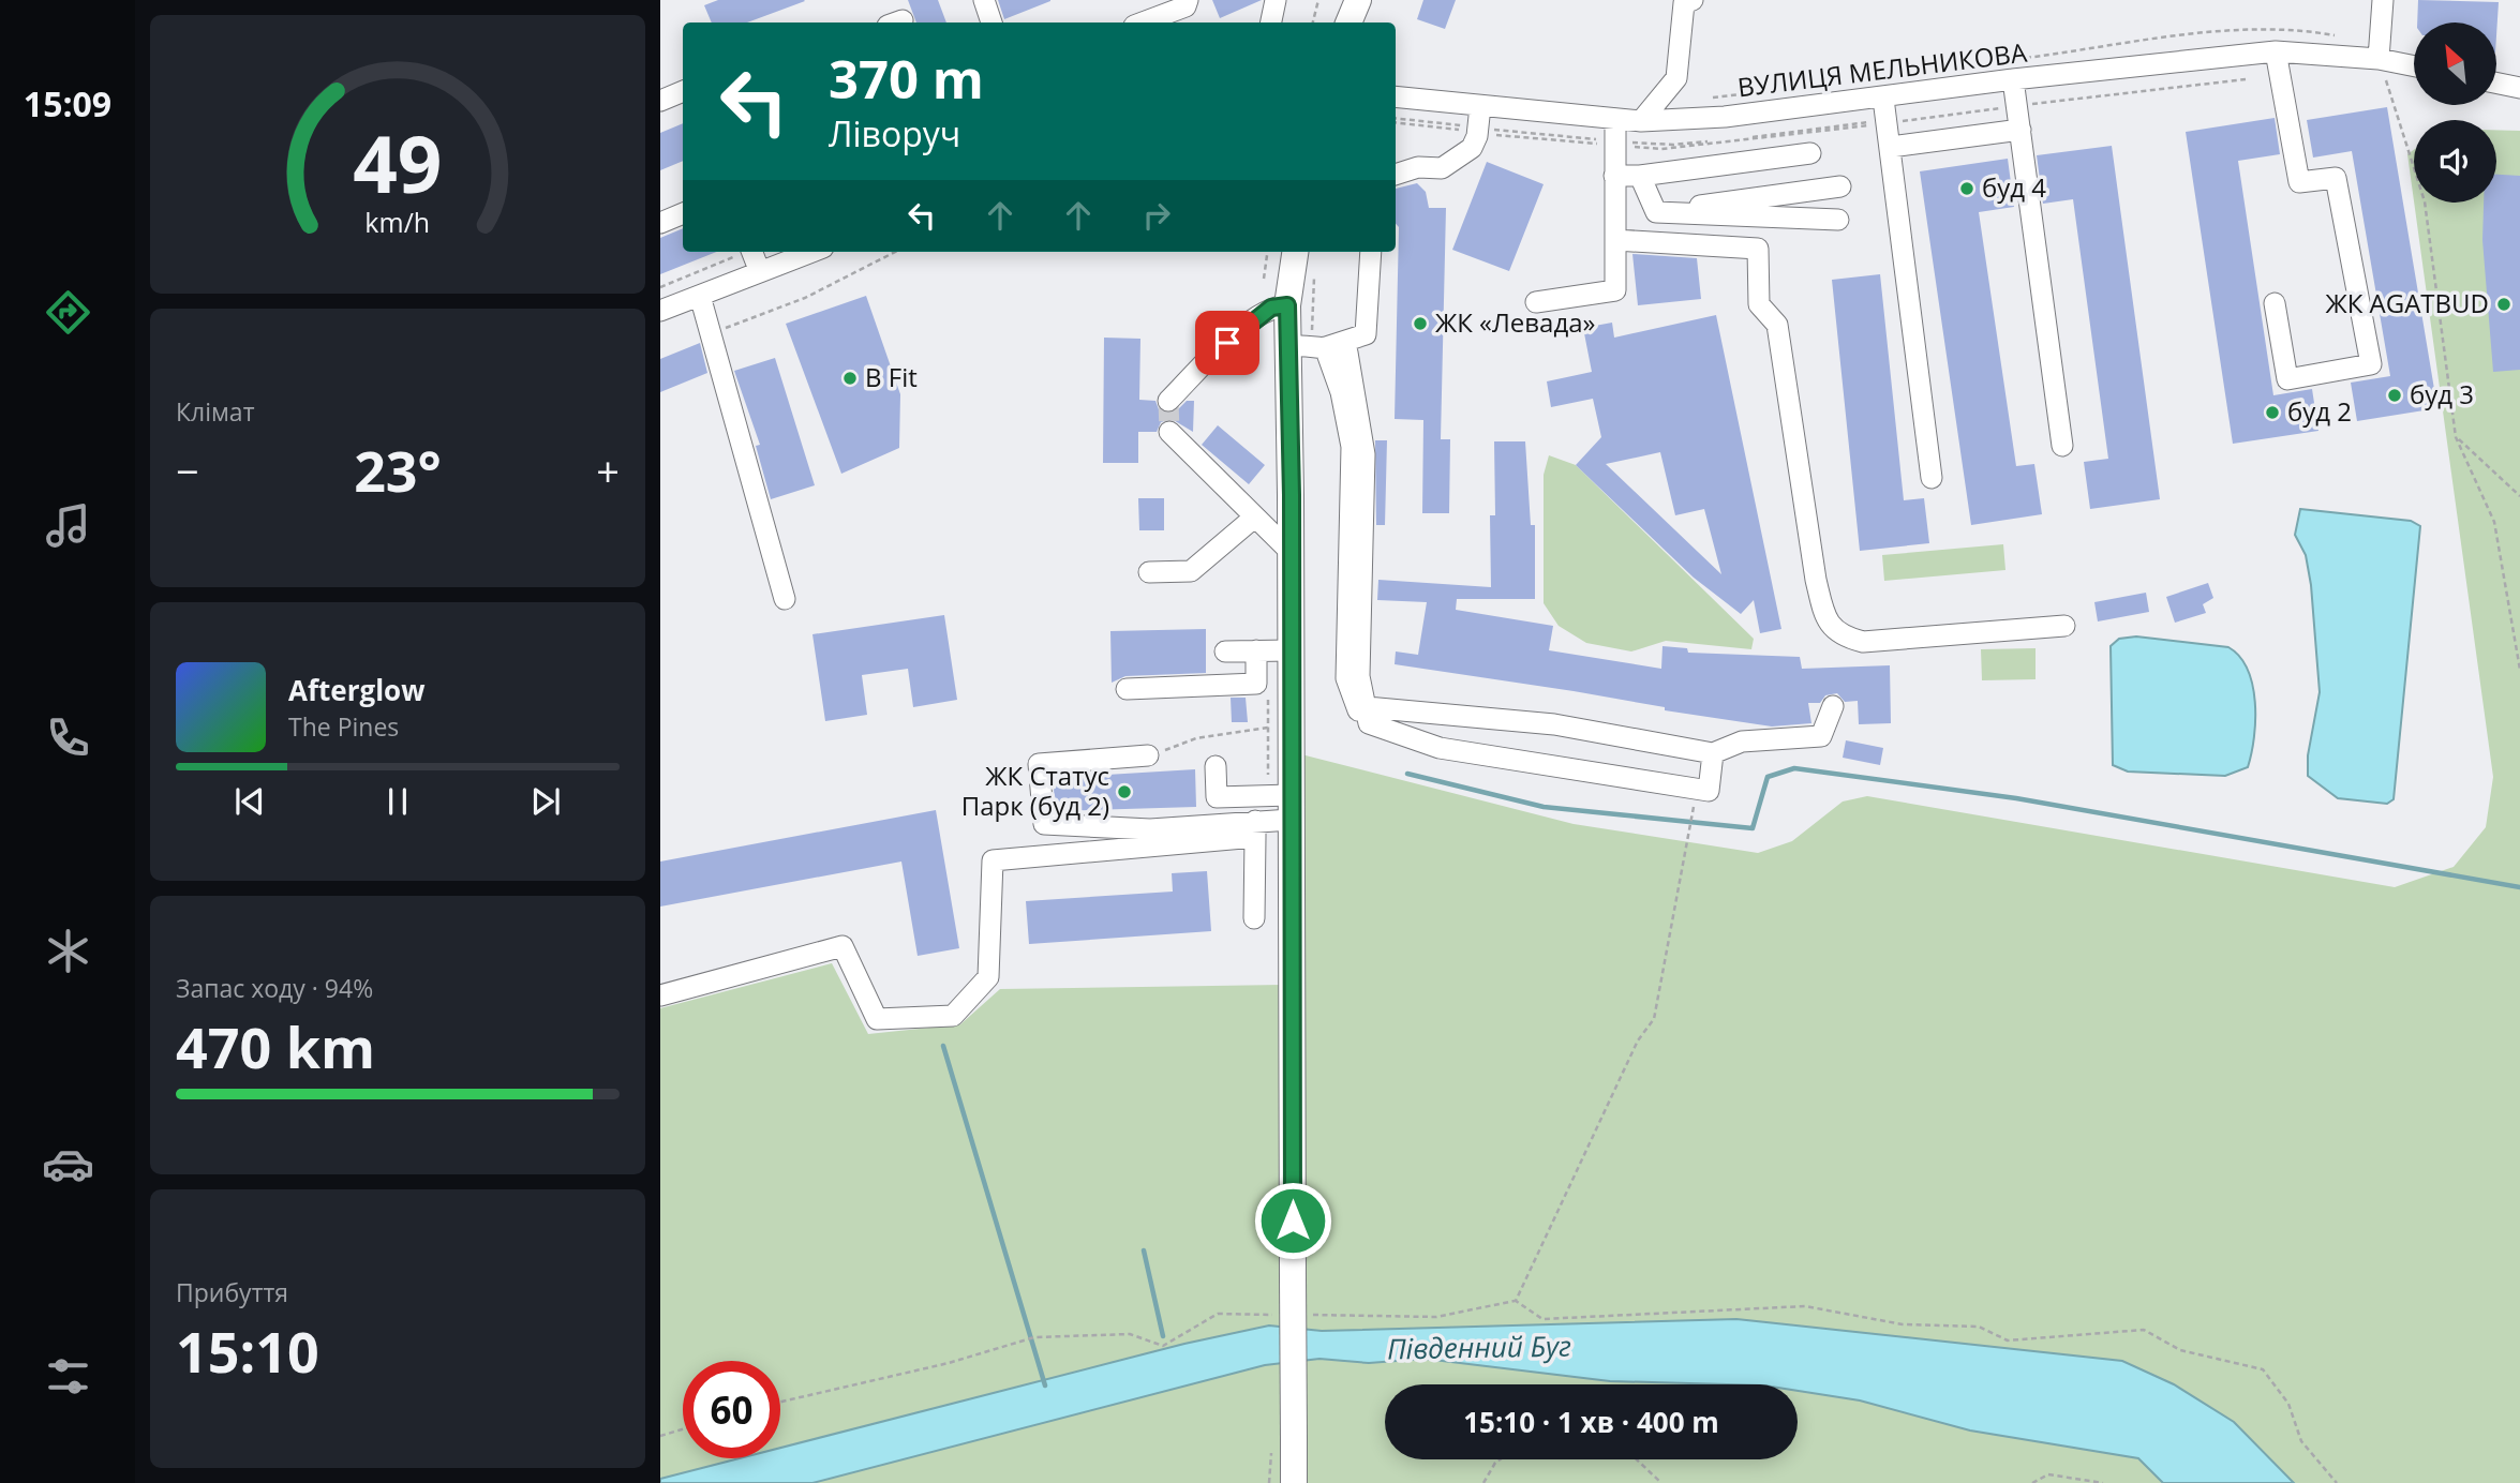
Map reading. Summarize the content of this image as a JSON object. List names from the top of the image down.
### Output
{
  "streets": {
    "street": ["ВУЛИЦЯ МЕЛЬНИКОВА"]
  },
  "water": ["Південний Буг"],
  "places": [
    "буд 4",
    "ЖК AGATBUD",
    "ЖК «Левада»",
    "B Fit",
    "буд 3",
    "буд 2",
    "ЖК Статус Парк (буд 2)"
  ],
  "north": "top left",
  "page": {
    "tabs": "15:09",
    "turn": ["370 m", "Ліворуч"],
    "tile": [
      "Клімат",
      ["Запас ходу · 94%", "470 km"],
      ["Прибуття", "15:10"]
    ],
    "heat": ["−", "23°", "+"],
    "song": ["Afterglow", "The Pines"],
    "limit": "60",
    "trip": "15:10 · 1 хв · 400 m",
    "gauge": ["49", "km/h"]
  }
}
